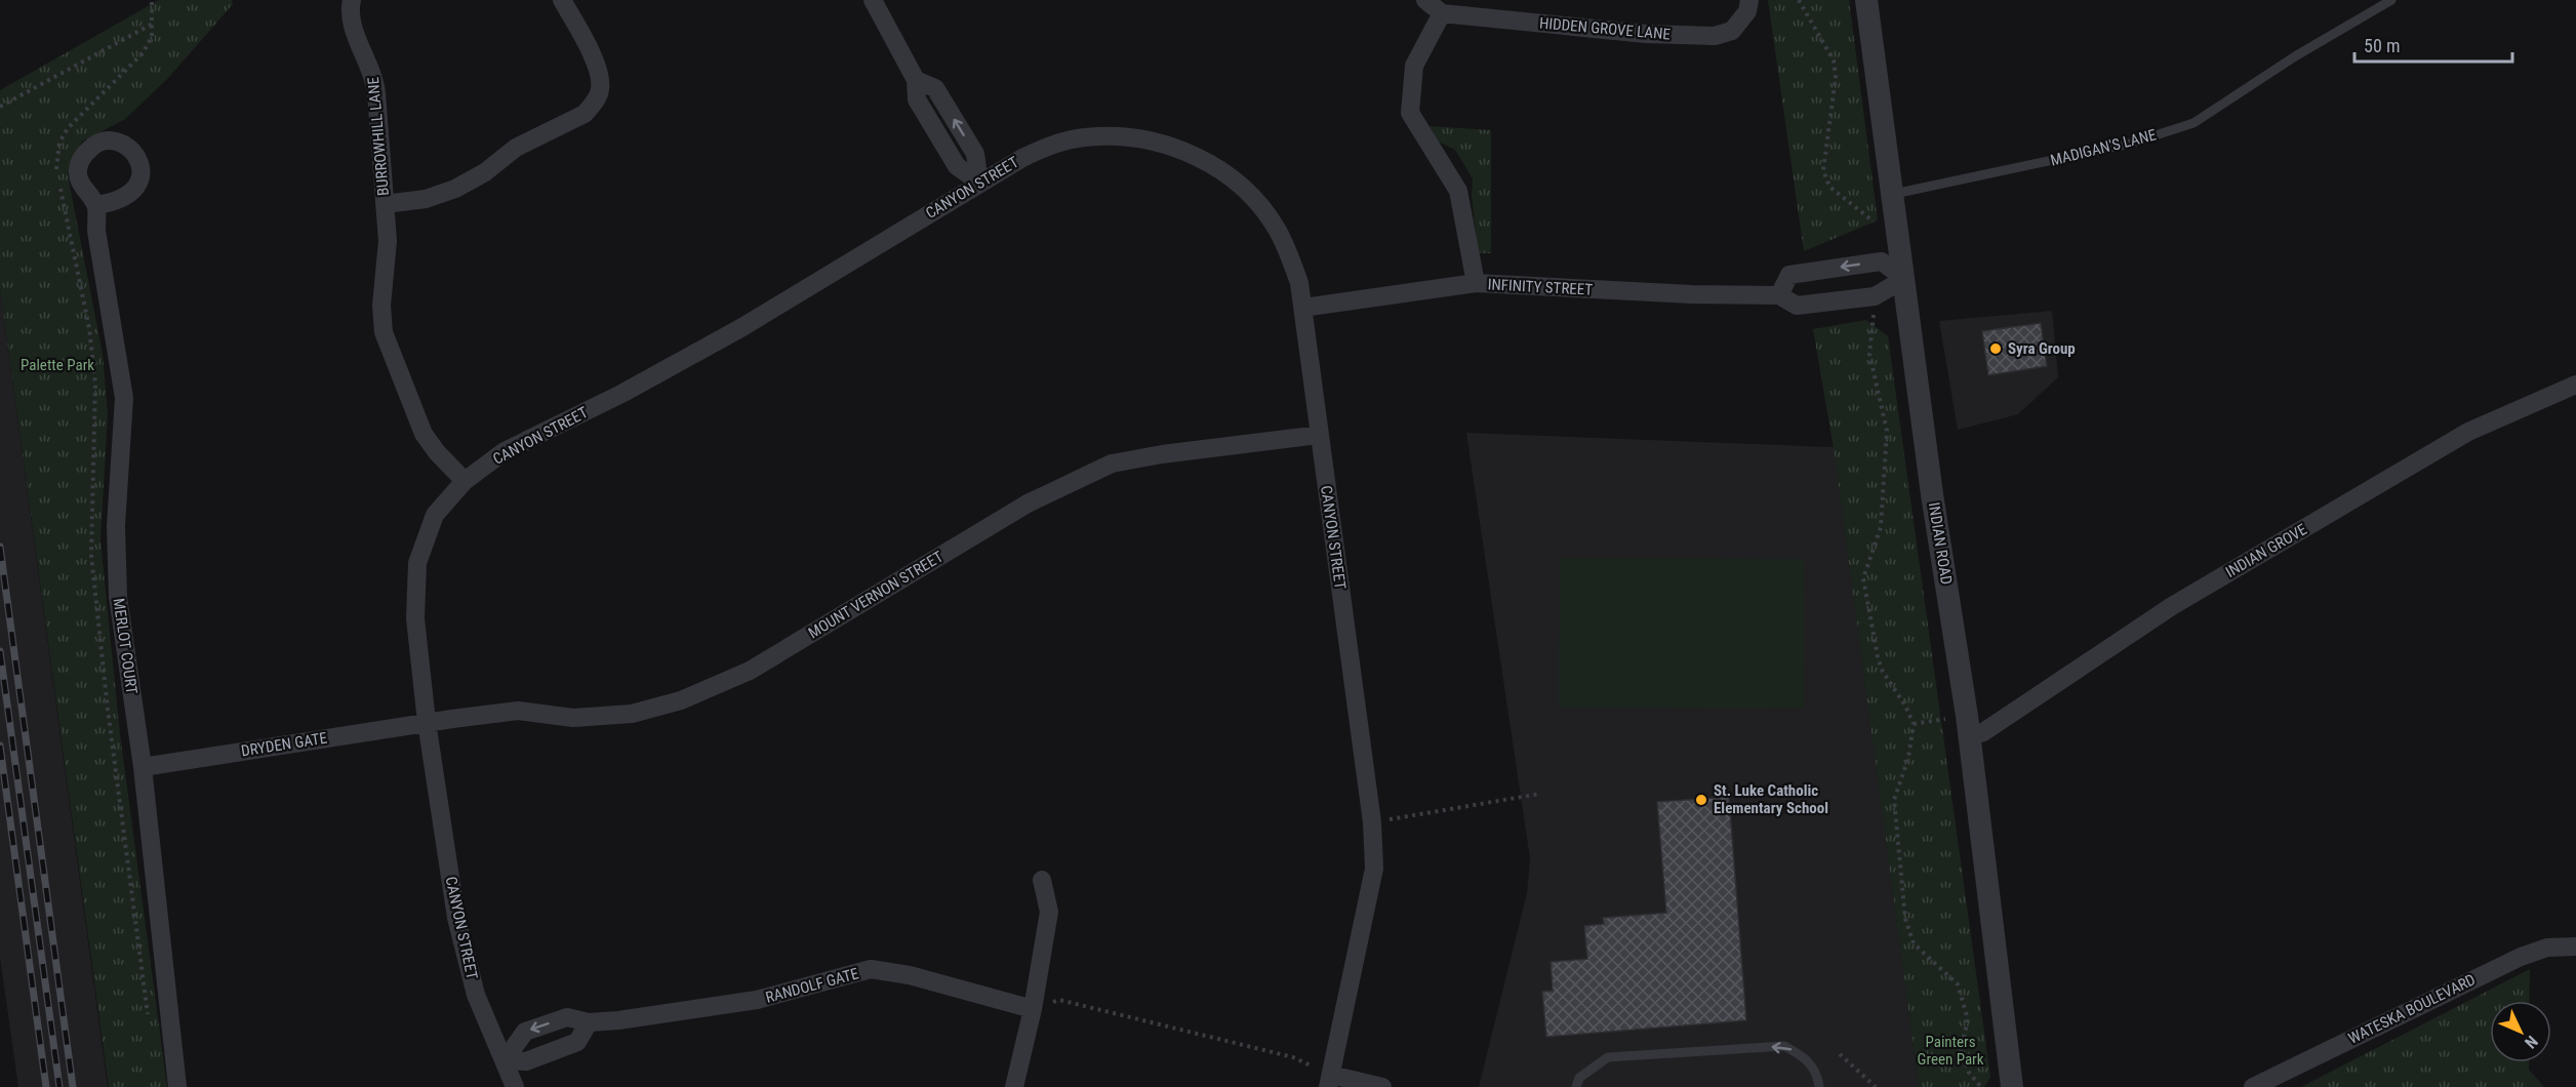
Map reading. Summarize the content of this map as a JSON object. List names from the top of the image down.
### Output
{
  "streets": {
    "street": [
      "HIDDEN GROVE LANE",
      "BURROWHILL LANE",
      "CANYON STREET",
      "INFINITY STREET",
      "INDIAN ROAD",
      "INDIAN GROVE",
      "MOUNT VERNON STREET",
      "MERLOT COURT",
      "DRYDEN GATE",
      "RANDOLF GATE",
      "WATESKA BOULEVARD"
    ],
    "lane": ["MADIGAN'S LANE"]
  },
  "crossings": [
    ["BURROWHILL LANE", "CANYON STREET"],
    ["MADIGAN'S LANE", "INDIAN ROAD"],
    ["CANYON STREET", "INFINITY STREET"],
    ["CANYON STREET", "MOUNT VERNON STREET"],
    ["CANYON STREET", "DRYDEN GATE"],
    ["CANYON STREET", "RANDOLF GATE"],
    ["INFINITY STREET", "INDIAN ROAD"],
    ["INDIAN ROAD", "INDIAN GROVE"],
    ["MOUNT VERNON STREET", "DRYDEN GATE"],
    ["MERLOT COURT", "DRYDEN GATE"]
  ],
  "parks": ["Palette Park", "Painters Green Park"],
  "places": ["Syra Group", "St. Luke Catholic Elementary School"],
  "scale_bar": "50 m",
  "north": "bottom right"
}
